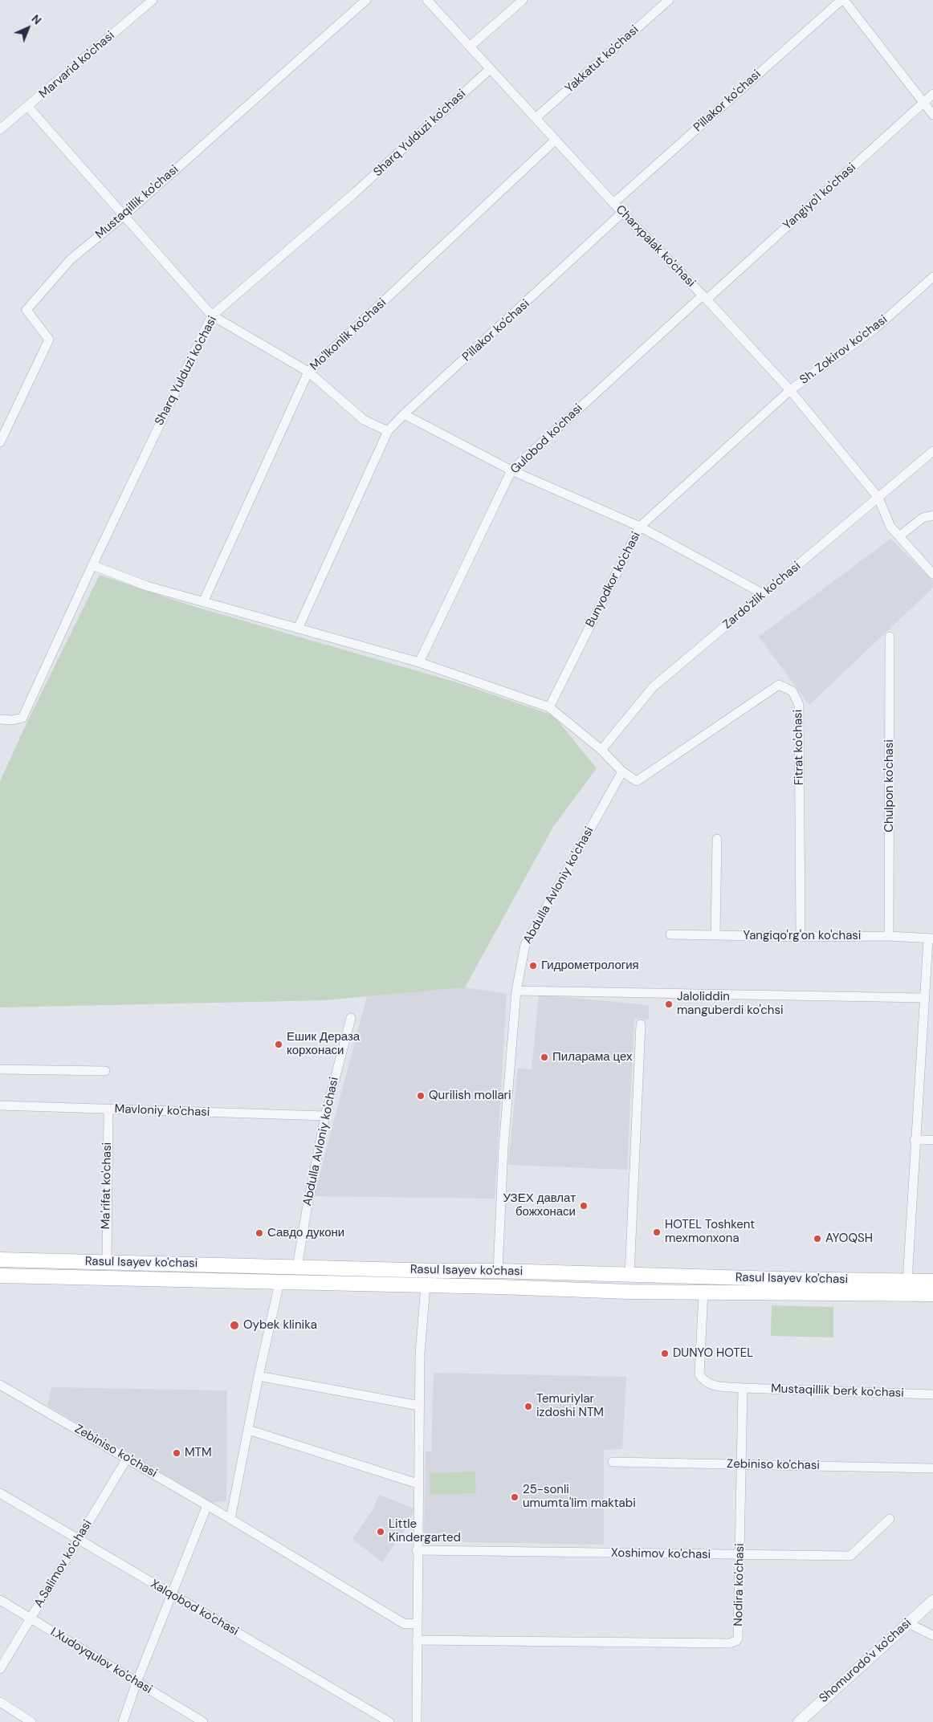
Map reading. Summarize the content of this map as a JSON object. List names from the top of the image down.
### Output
{
  "streets": {
    "main road": ["Rasul Isayev ko'chasi"],
    "street": [
      "Yakkatut ko'chasi",
      "Marvarid ko'chasi",
      "Pillakor ko'chasi",
      "Sharq Yulduzi ko'chasi",
      "Yangiyo'l ko'chasi",
      "Mustaqillik ko'chasi",
      "Charxpalak ko'chasi",
      "Mo'lkonlik ko'chasi",
      "Sh. Zokirov ko'chasi",
      "Gulobod ko'chasi",
      "Bunyodkor ko'chasi",
      "Zardo'zlik ko'chasi",
      "Fitrat ko'chasi",
      "Chulpon ko'chasi",
      "Abdulla Avloniy ko'chasi",
      "Yangiqo'rg'on ko'chasi",
      "Mavloniy ko'chasi",
      "Ma'rifat ko'chasi",
      "Mustaqillik berk ko'chasi",
      "Zebiniso ko'chasi",
      "Xoshimov ko'chasi",
      "A.Salimov ko'chasi",
      "Nodira ko'chasi",
      "Xalqobod ko'chasi",
      "I.Xudoyqulov ko'chasi",
      "Shomurodo'v ko'chasi"
    ]
  },
  "crossings": [
    ["Yakkatut ko'chasi", "Charxpalak ko'chasi"],
    ["Pillakor ko'chasi", "Charxpalak ko'chasi"],
    ["Sharq Yulduzi ko'chasi", "Charxpalak ko'chasi"],
    ["Yangiyo'l ko'chasi", "Charxpalak ko'chasi"],
    ["Yangiyo'l ko'chasi", "Gulobod ko'chasi"],
    ["Charxpalak ko'chasi", "Mo'lkonlik ko'chasi"],
    ["Charxpalak ko'chasi", "Sh. Zokirov ko'chasi"],
    ["Charxpalak ko'chasi", "Gulobod ko'chasi"],
    ["Charxpalak ko'chasi", "Bunyodkor ko'chasi"],
    ["Charxpalak ko'chasi", "Zardo'zlik ko'chasi"],
    ["Sh. Zokirov ko'chasi", "Bunyodkor ko'chasi"],
    ["Fitrat ko'chasi", "Abdulla Avloniy ko'chasi"],
    ["Fitrat ko'chasi", "Yangiqo'rg'on ko'chasi"],
    ["Chulpon ko'chasi", "Yangiqo'rg'on ko'chasi"],
    ["Abdulla Avloniy ko'chasi", "Mavloniy ko'chasi"],
    ["Abdulla Avloniy ko'chasi", "Rasul Isayev ko'chasi"],
    ["Mavloniy ko'chasi", "Ma'rifat ko'chasi"],
    ["Ma'rifat ko'chasi", "Rasul Isayev ko'chasi"],
    ["Mustaqillik berk ko'chasi", "Nodira ko'chasi"],
    ["Zebiniso ko'chasi", "A.Salimov ko'chasi"],
    ["Zebiniso ko'chasi", "Nodira ko'chasi"],
    ["Xoshimov ko'chasi", "Nodira ko'chasi"],
    ["A.Salimov ko'chasi", "Xalqobod ko'chasi"],
    ["A.Salimov ko'chasi", "I.Xudoyqulov ko'chasi"]
  ],
  "places": [
    "Гидрометрология",
    "Jaloliddin manguberdi ko'chsi",
    "Ешик Дераза корхонаси",
    "Пиларама цех",
    "Qurilish mollari",
    "УЗЕХ давлат божхонаси",
    "HOTEL Toshkent mexmonxona",
    "Савдо дукони",
    "AYOQSH",
    "Oybek klinika",
    "DUNYO HOTEL",
    "Temuriylar izdoshi NTM",
    "MTM",
    "25-sonli umumta'lim maktabi",
    "Little Kindergarted"
  ],
  "north": "top right"
}
